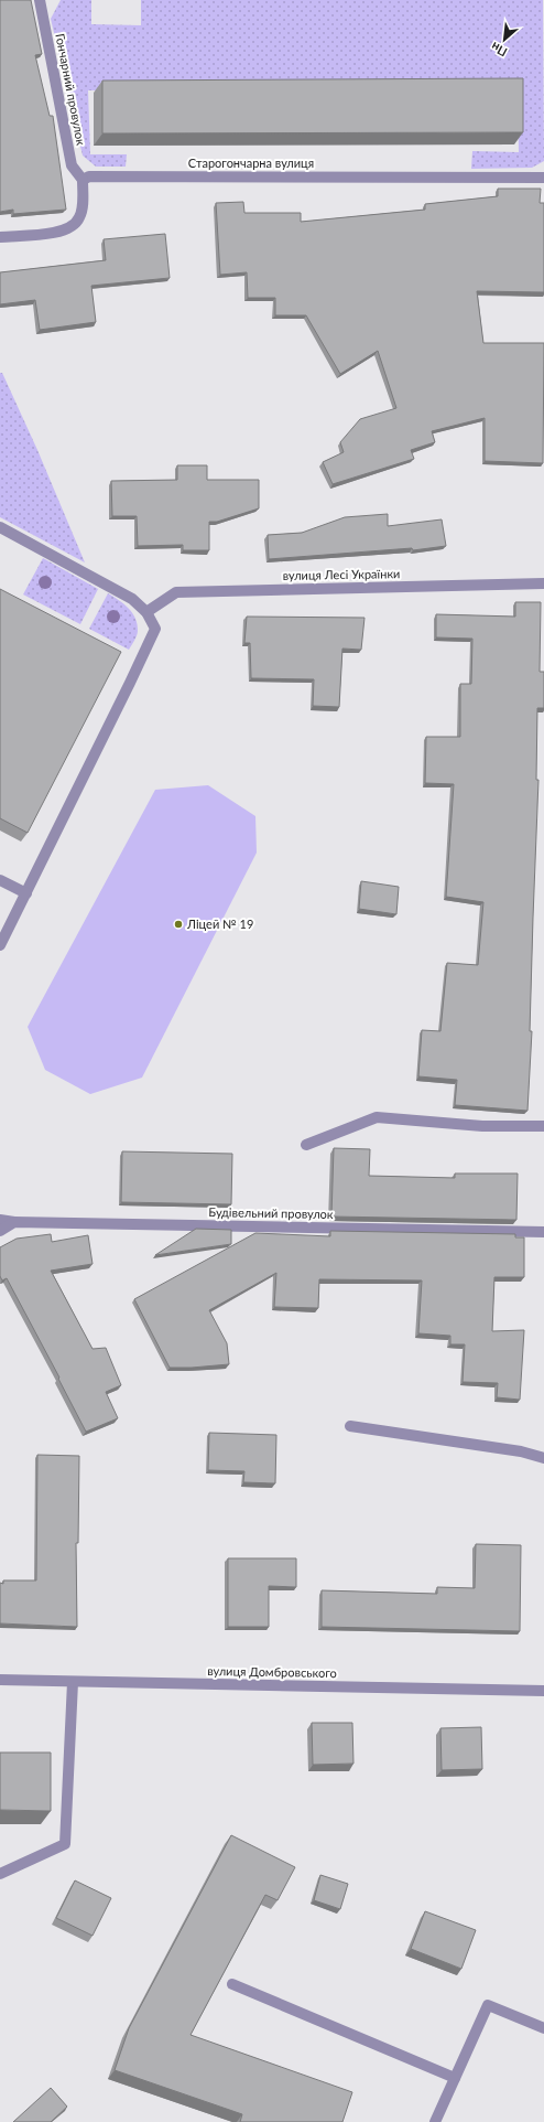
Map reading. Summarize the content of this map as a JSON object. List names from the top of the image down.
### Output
{
  "streets": {
    "street": [
      "Гончарний провулок",
      "Старогончарна вулиця",
      "вулиця Лесі Українки",
      "Будівельний провулок",
      "вулиця Домбровського"
    ]
  },
  "crossings": [
    ["Гончарний провулок", "Старогончарна вулиця"]
  ],
  "places": ["Ліцей № 19"],
  "north": "bottom left"
}
